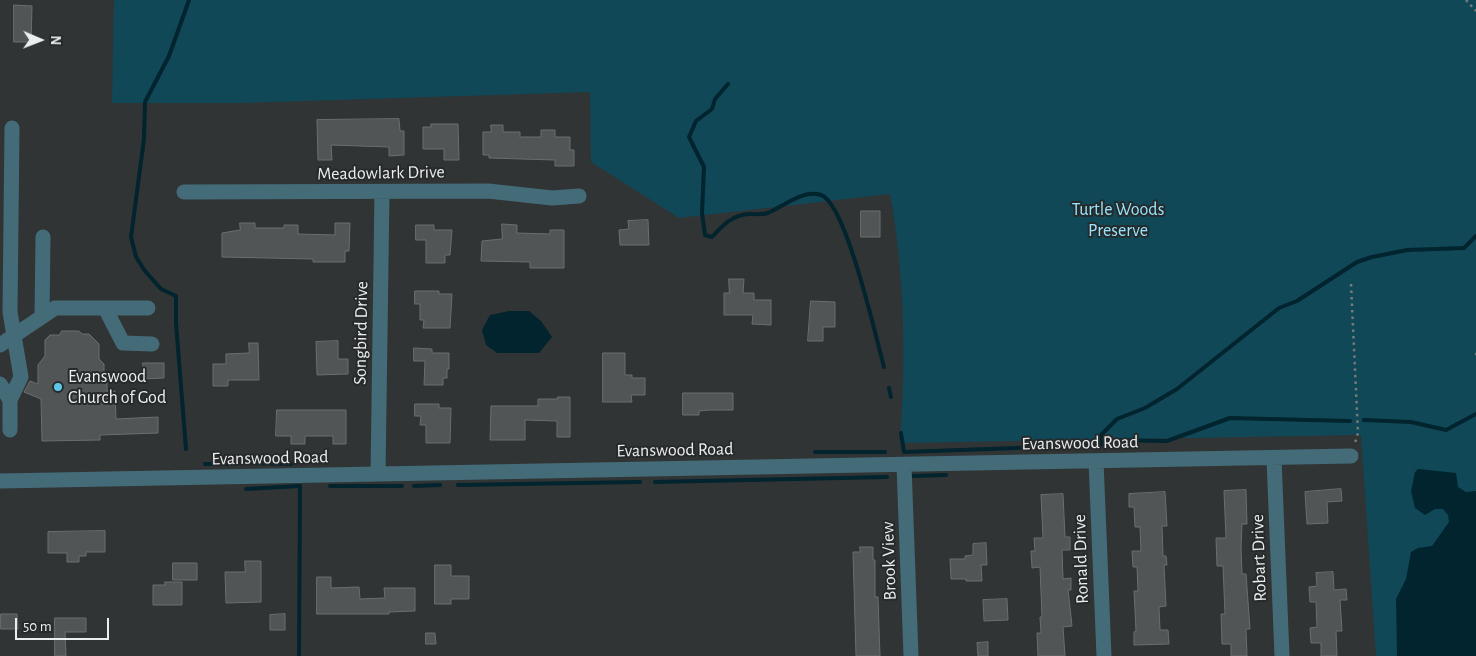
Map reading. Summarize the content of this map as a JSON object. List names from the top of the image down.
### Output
{
  "streets": {
    "street": [
      "Meadowlark Drive",
      "Songbird Drive",
      "Evanswood Road",
      "Robart Drive",
      "Ronald Drive",
      "Brook View"
    ]
  },
  "crossings": [
    ["Meadowlark Drive", "Songbird Drive"],
    ["Songbird Drive", "Evanswood Road"],
    ["Evanswood Road", "Robart Drive"],
    ["Evanswood Road", "Ronald Drive"],
    ["Evanswood Road", "Brook View"]
  ],
  "parks": ["Turtle Woods Preserve"],
  "places": ["Evanswood Church of God"],
  "scale_bar": "50 m",
  "north": "right"
}
